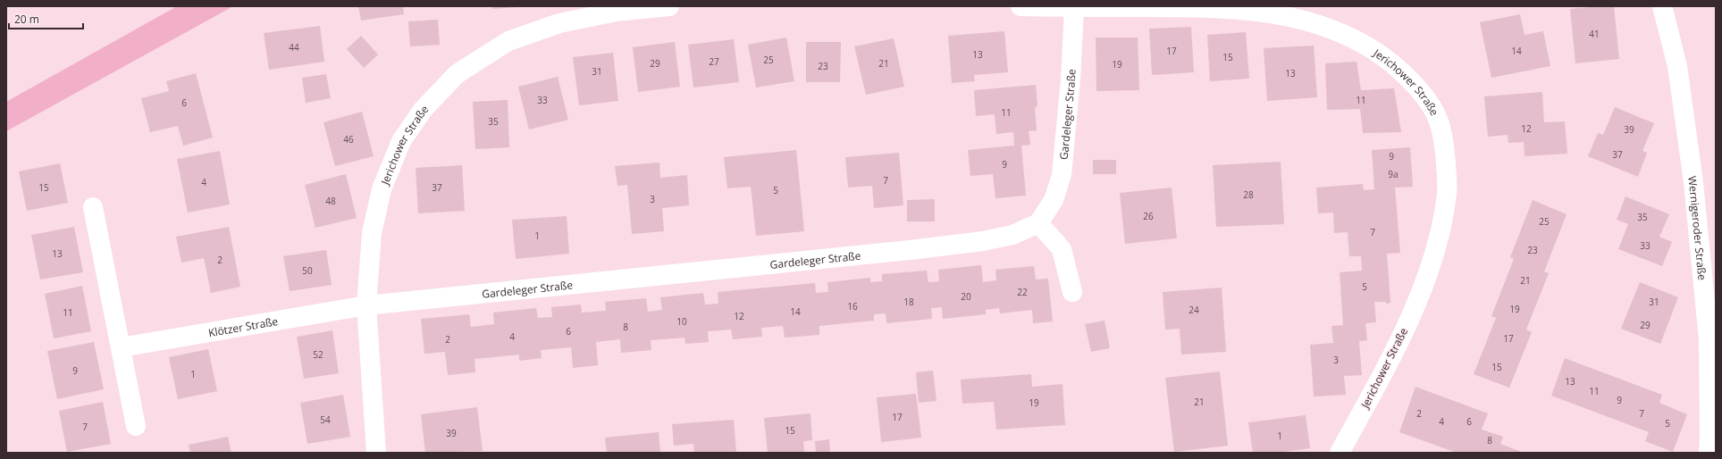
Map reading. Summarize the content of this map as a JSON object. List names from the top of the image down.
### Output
{
  "streets": {
    "street": [
      "Jerichower Straße",
      "Gardeleger Straße",
      "Wernigeroder Straße",
      "Klötzer Straße"
    ]
  },
  "crossings": [
    ["Jerichower Straße", "Gardeleger Straße"],
    ["Jerichower Straße", "Klötzer Straße"],
    ["Gardeleger Straße", "Klötzer Straße"]
  ],
  "house_numbers": [
    "41",
    "44",
    "17",
    "14",
    "13",
    "15",
    "25",
    "27",
    "29",
    "21",
    "19",
    "23",
    "31",
    "13",
    "33",
    "11",
    "6",
    "11",
    "35",
    "12",
    "39",
    "46",
    "37",
    "9",
    "9",
    "9a",
    "7",
    "4",
    "15",
    "37",
    "5",
    "28",
    "3",
    "48",
    "26",
    "35",
    "25",
    "7",
    "1",
    "33",
    "23",
    "13",
    "2",
    "50",
    "21",
    "5",
    "22",
    "20",
    "18",
    "31",
    "16",
    "19",
    "24",
    "14",
    "11",
    "12",
    "10",
    "29",
    "8",
    "6",
    "4",
    "17",
    "2",
    "52",
    "3",
    "15",
    "9",
    "1",
    "13",
    "11",
    "9",
    "21",
    "19",
    "2",
    "7",
    "17",
    "54",
    "4",
    "6",
    "5",
    "7",
    "15",
    "39",
    "1",
    "8"
  ],
  "scale_bar": "20 m"
}
